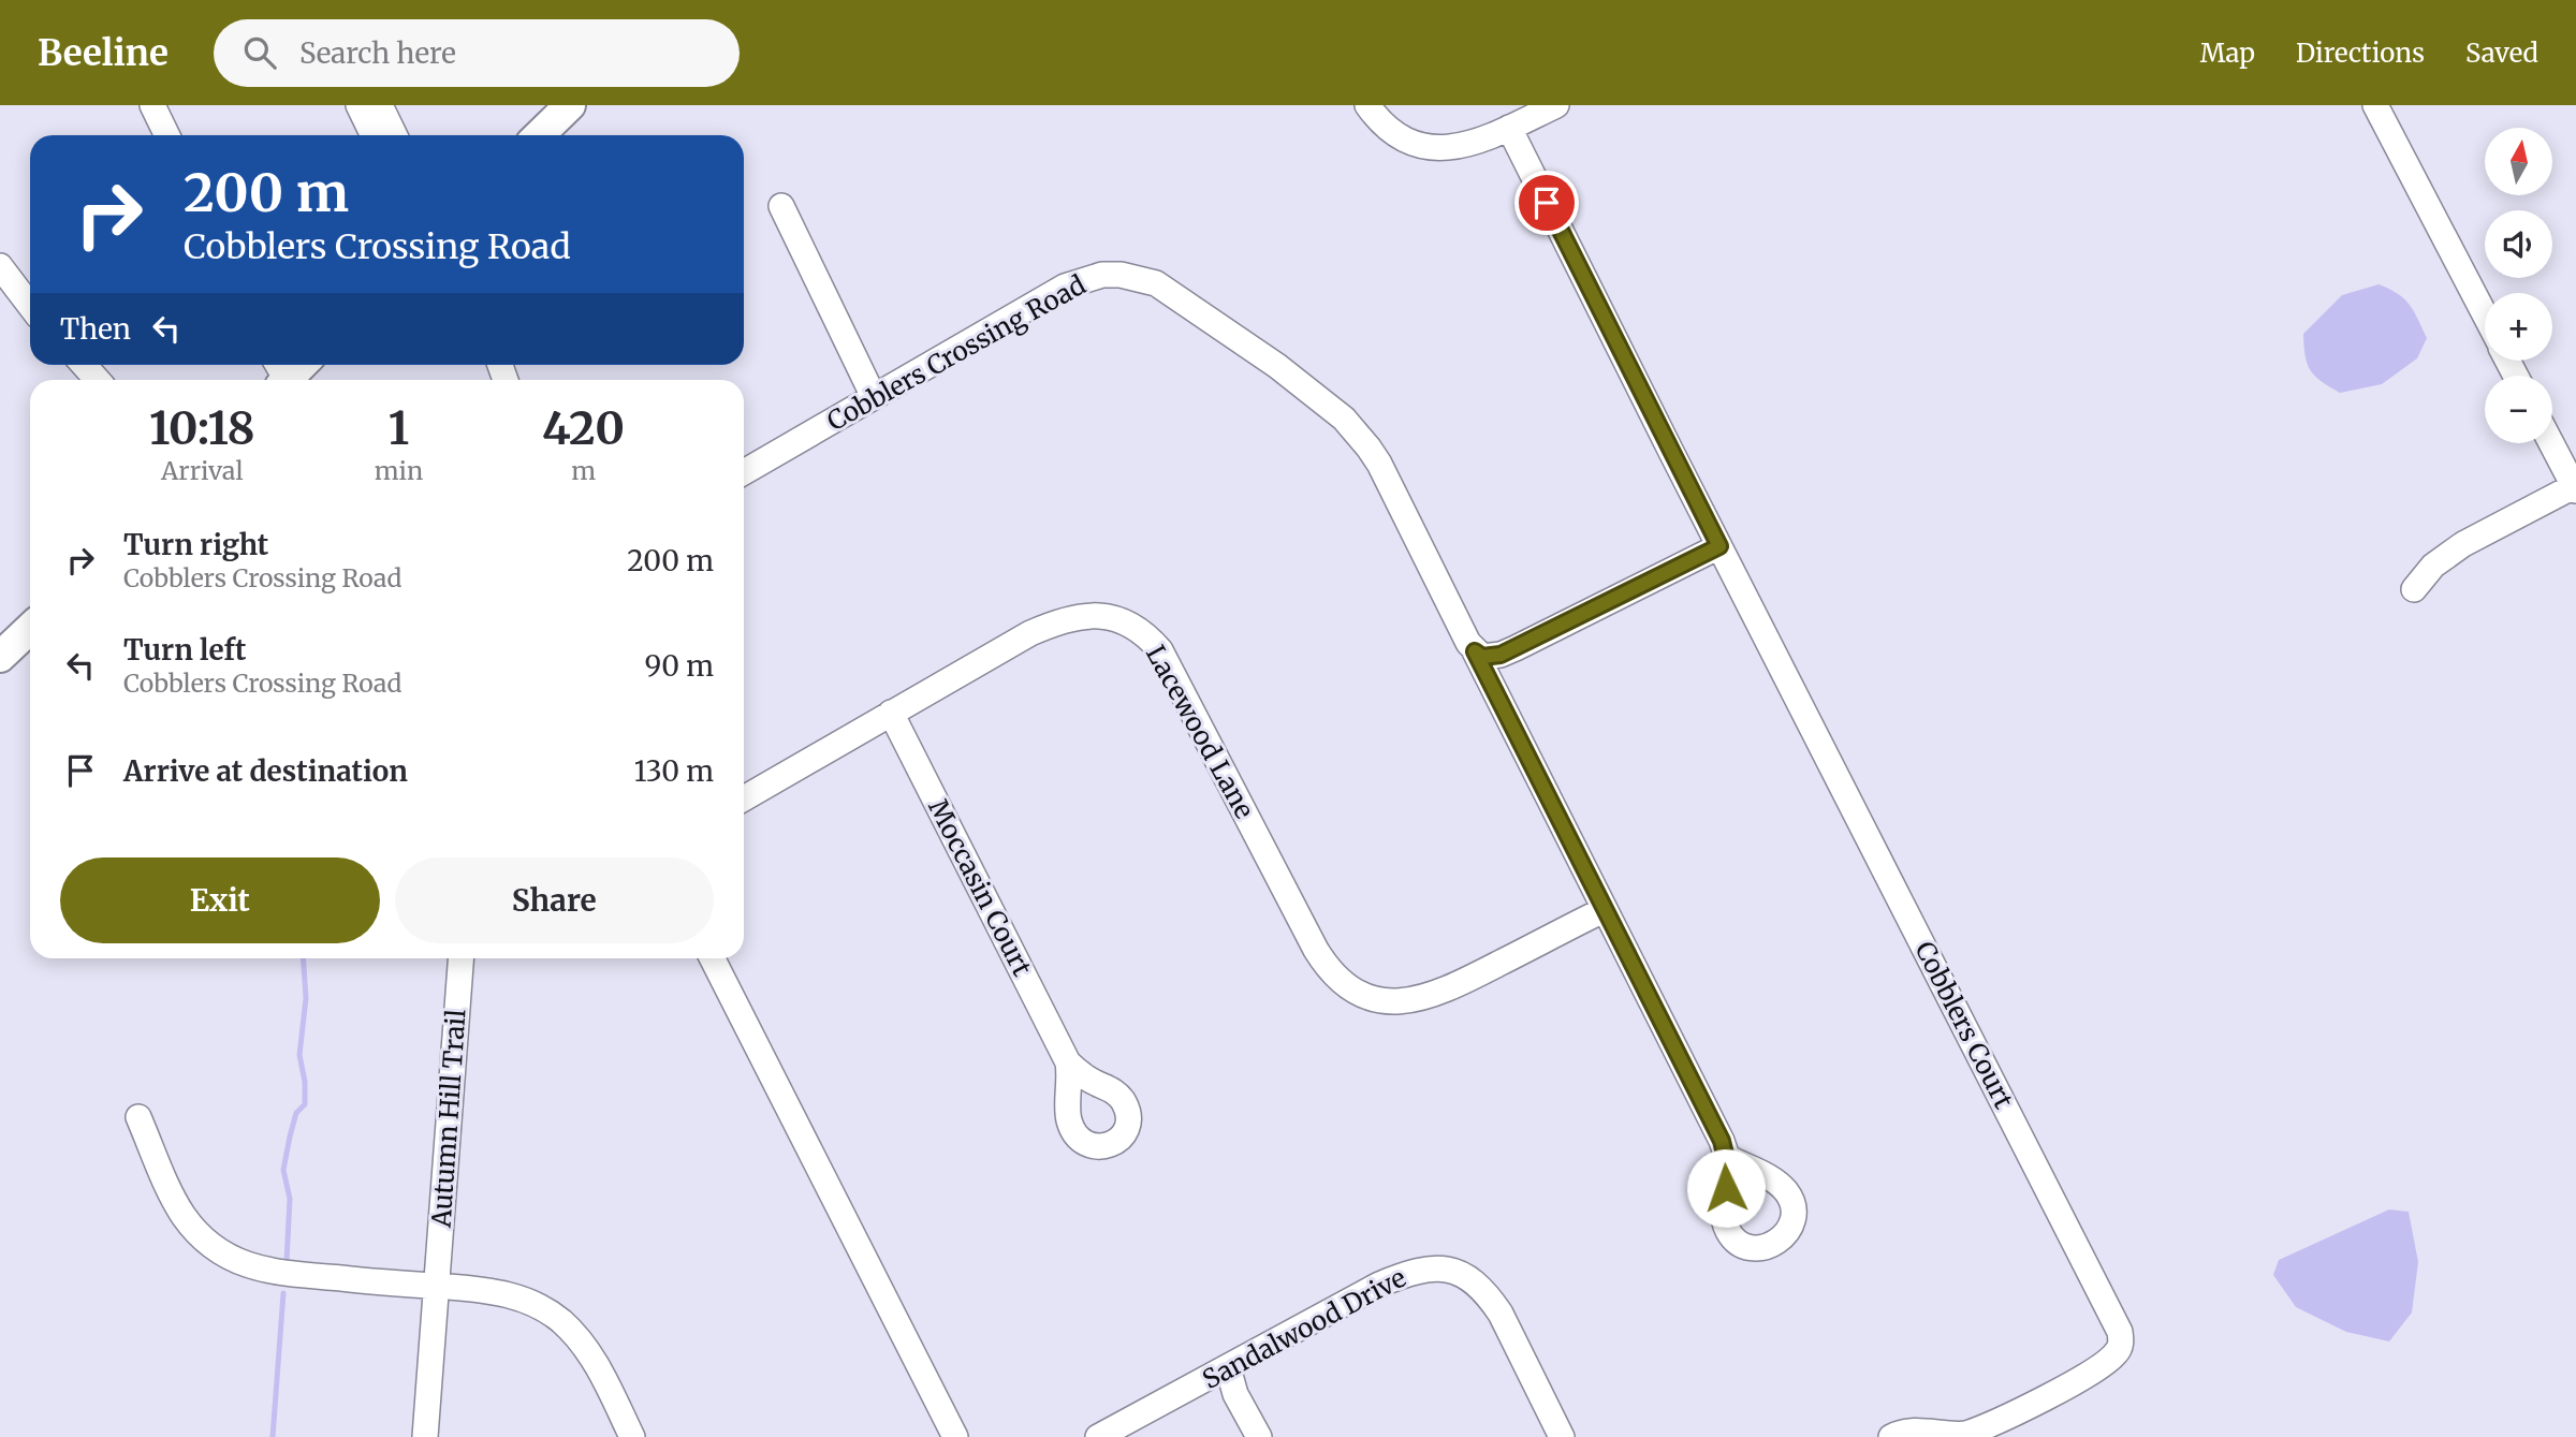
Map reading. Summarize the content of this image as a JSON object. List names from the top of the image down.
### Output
{
  "streets": {
    "street": [
      "Cobblers Crossing Road",
      "Lacewood Lane",
      "Moccasin Court",
      "Cobblers Court",
      "Autumn Hill Trail",
      "Sandalwood Drive"
    ]
  },
  "crossings": [
    ["Cobblers Crossing Road", "Lacewood Lane"],
    ["Lacewood Lane", "Moccasin Court"]
  ],
  "north": "top",
  "page": {
    "header": "Beeline",
    "search": "Search here",
    "nav": ["Map", "Directions", "Saved"],
    "map_buttons": ["+", "−"],
    "turn": ["200 m", "Cobblers Crossing Road"],
    "then": "Then",
    "eta": [
      "10:18",
      "Arrival",
      "1",
      "min",
      "420",
      "m"
    ],
    "list": [
      {
        "name": "Turn right",
        "note": "Cobblers Crossing Road",
        "value": "200 m"
      },
      {
        "name": "Turn left",
        "note": "Cobblers Crossing Road",
        "value": "90 m"
      },
      {
        "name": "Arrive at destination",
        "value": "130 m"
      }
    ],
    "buttons": ["Exit", "Share"]
  }
}
